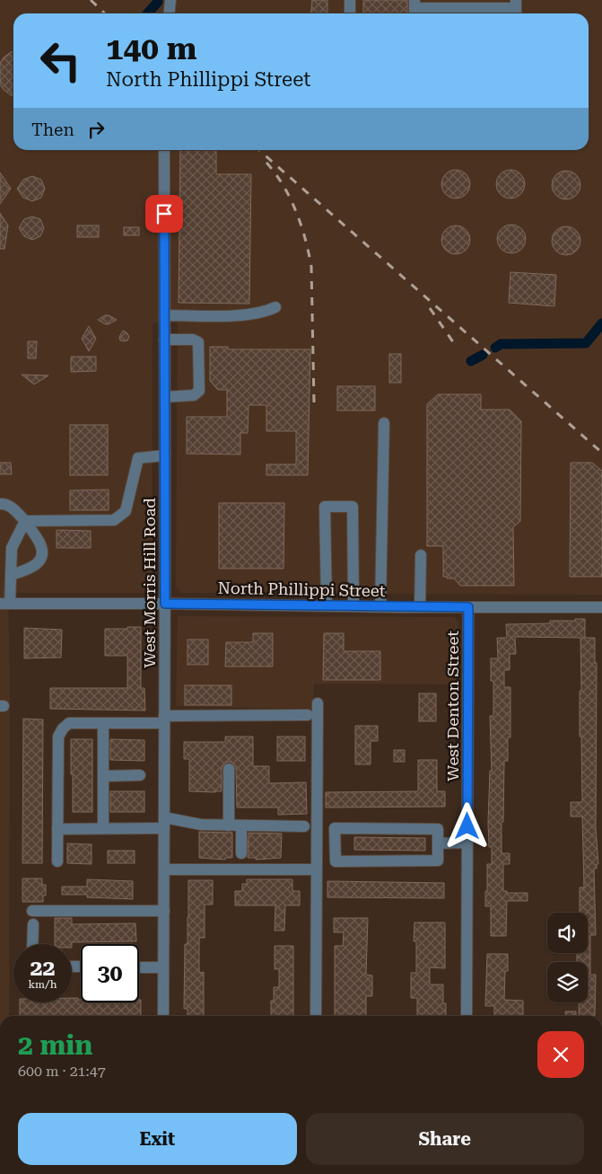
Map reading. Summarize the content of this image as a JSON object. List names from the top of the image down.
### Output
{
  "streets": {
    "street": ["West Morris Hill Road", "North Phillippi Street", "West Denton Street"]
  },
  "crossings": [
    ["West Morris Hill Road", "North Phillippi Street"],
    ["North Phillippi Street", "West Denton Street"]
  ],
  "page": {
    "turn": ["140 m", "North Phillippi Street"],
    "then": "Then",
    "speed": "22 km/h",
    "limit": "30",
    "heading": ["2 min", "600 m · 21:47"],
    "buttons": ["Exit", "Share"]
  }
}
